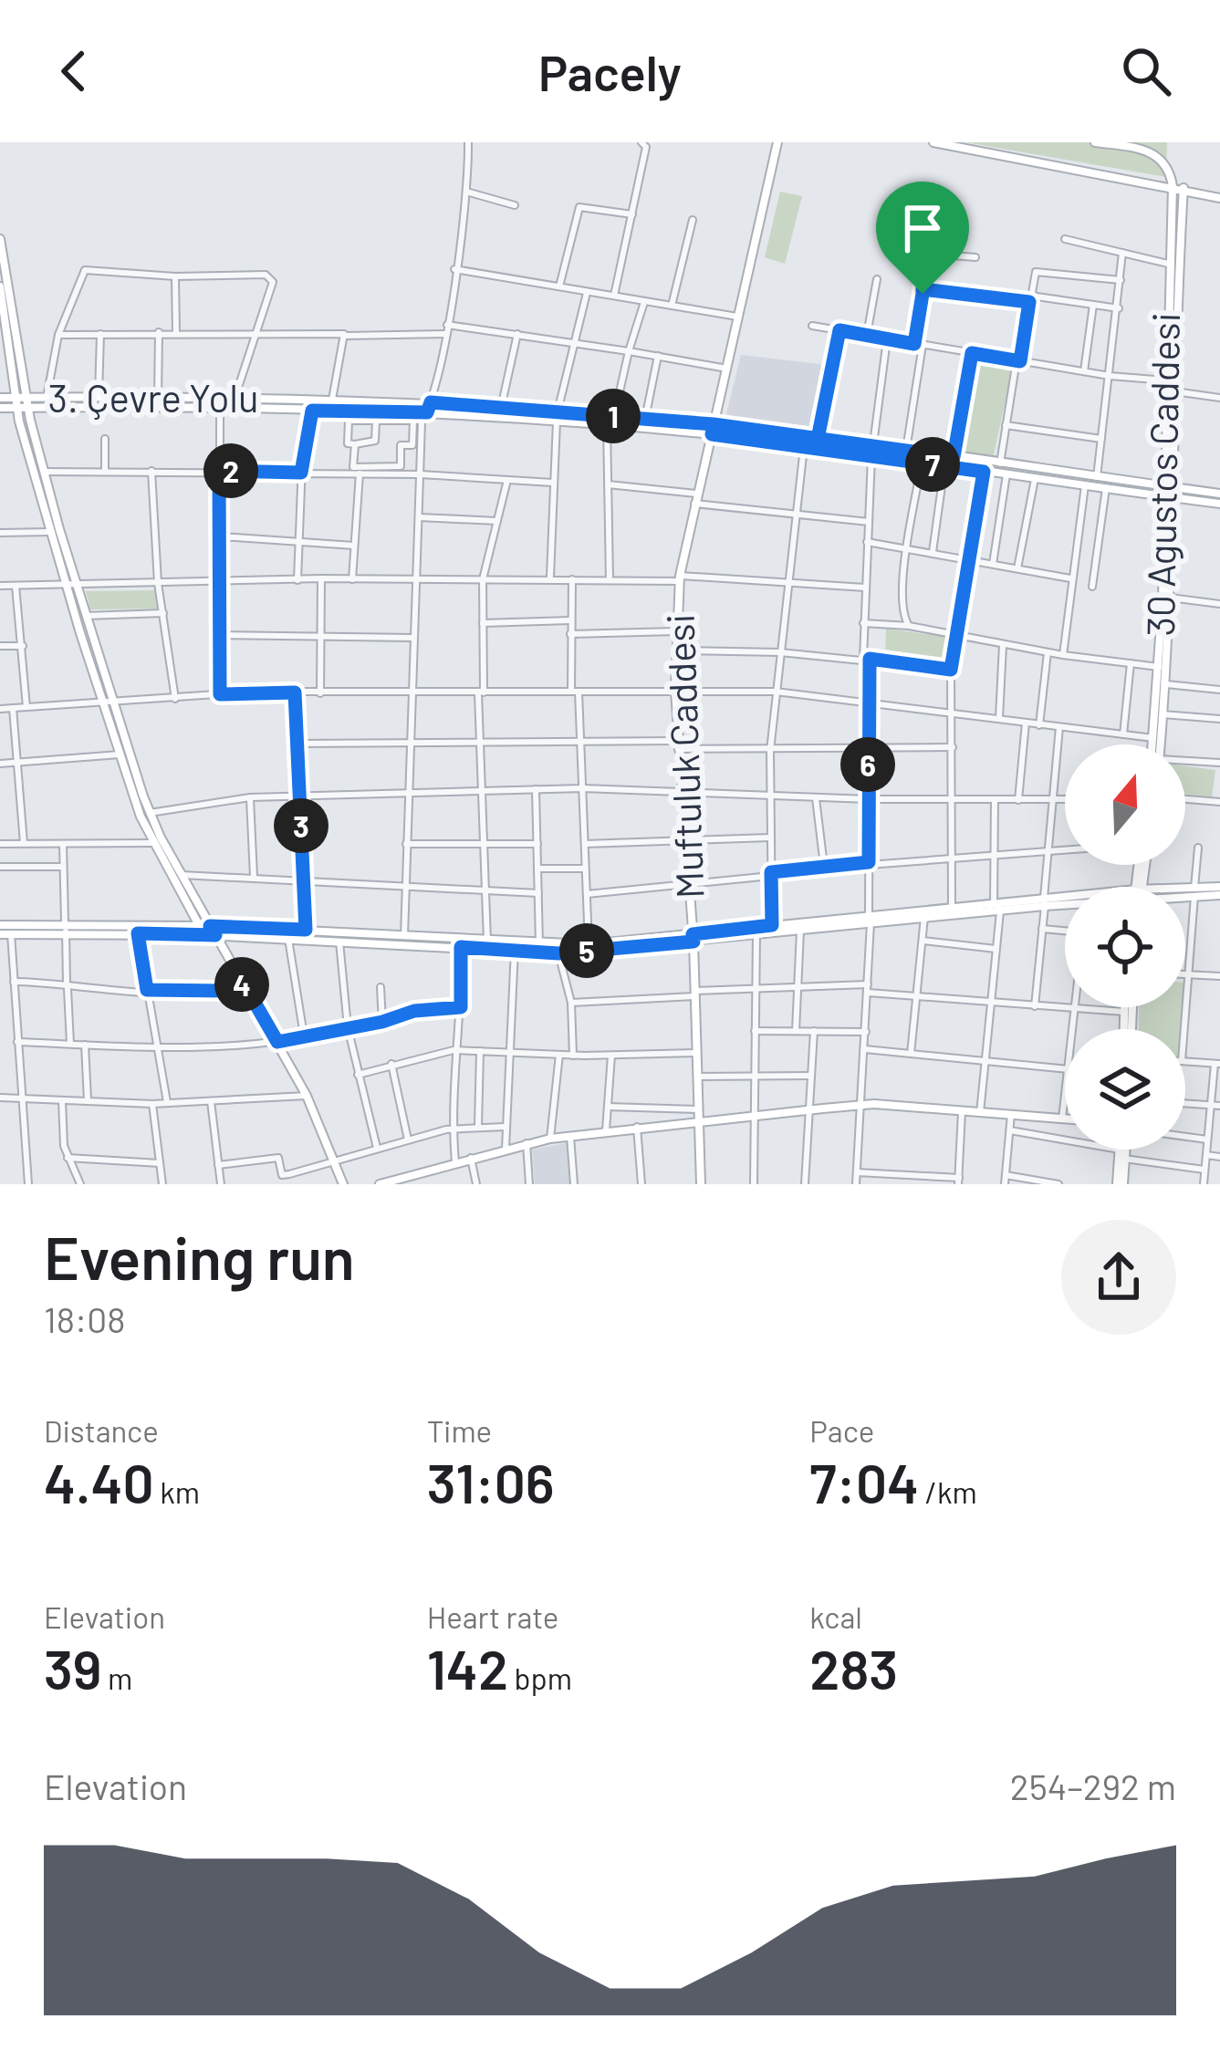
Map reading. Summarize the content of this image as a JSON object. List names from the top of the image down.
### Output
{
  "streets": {
    "main road": ["3. Çevre Yolu", "30 Agustos Caddesi", "Muftuluk Caddesi"]
  },
  "crossings": [
    ["3. Çevre Yolu", "30 Agustos Caddesi"],
    ["3. Çevre Yolu", "Muftuluk Caddesi"]
  ],
  "north": "top",
  "page": {
    "header": "Pacely",
    "pins": [
      "1",
      "7",
      "2",
      "6",
      "3",
      "5",
      "4"
    ],
    "heading": ["Evening run", "18:08"],
    "stats": [
      ["Distance", "4.40 km"],
      ["Time", "31:06"],
      ["Pace", "7:04 /km"],
      ["Elevation", "39 m"],
      ["Heart rate", "142 bpm"],
      ["kcal", "283"]
    ],
    "chart": ["Elevation", "254–292 m"]
  }
}
